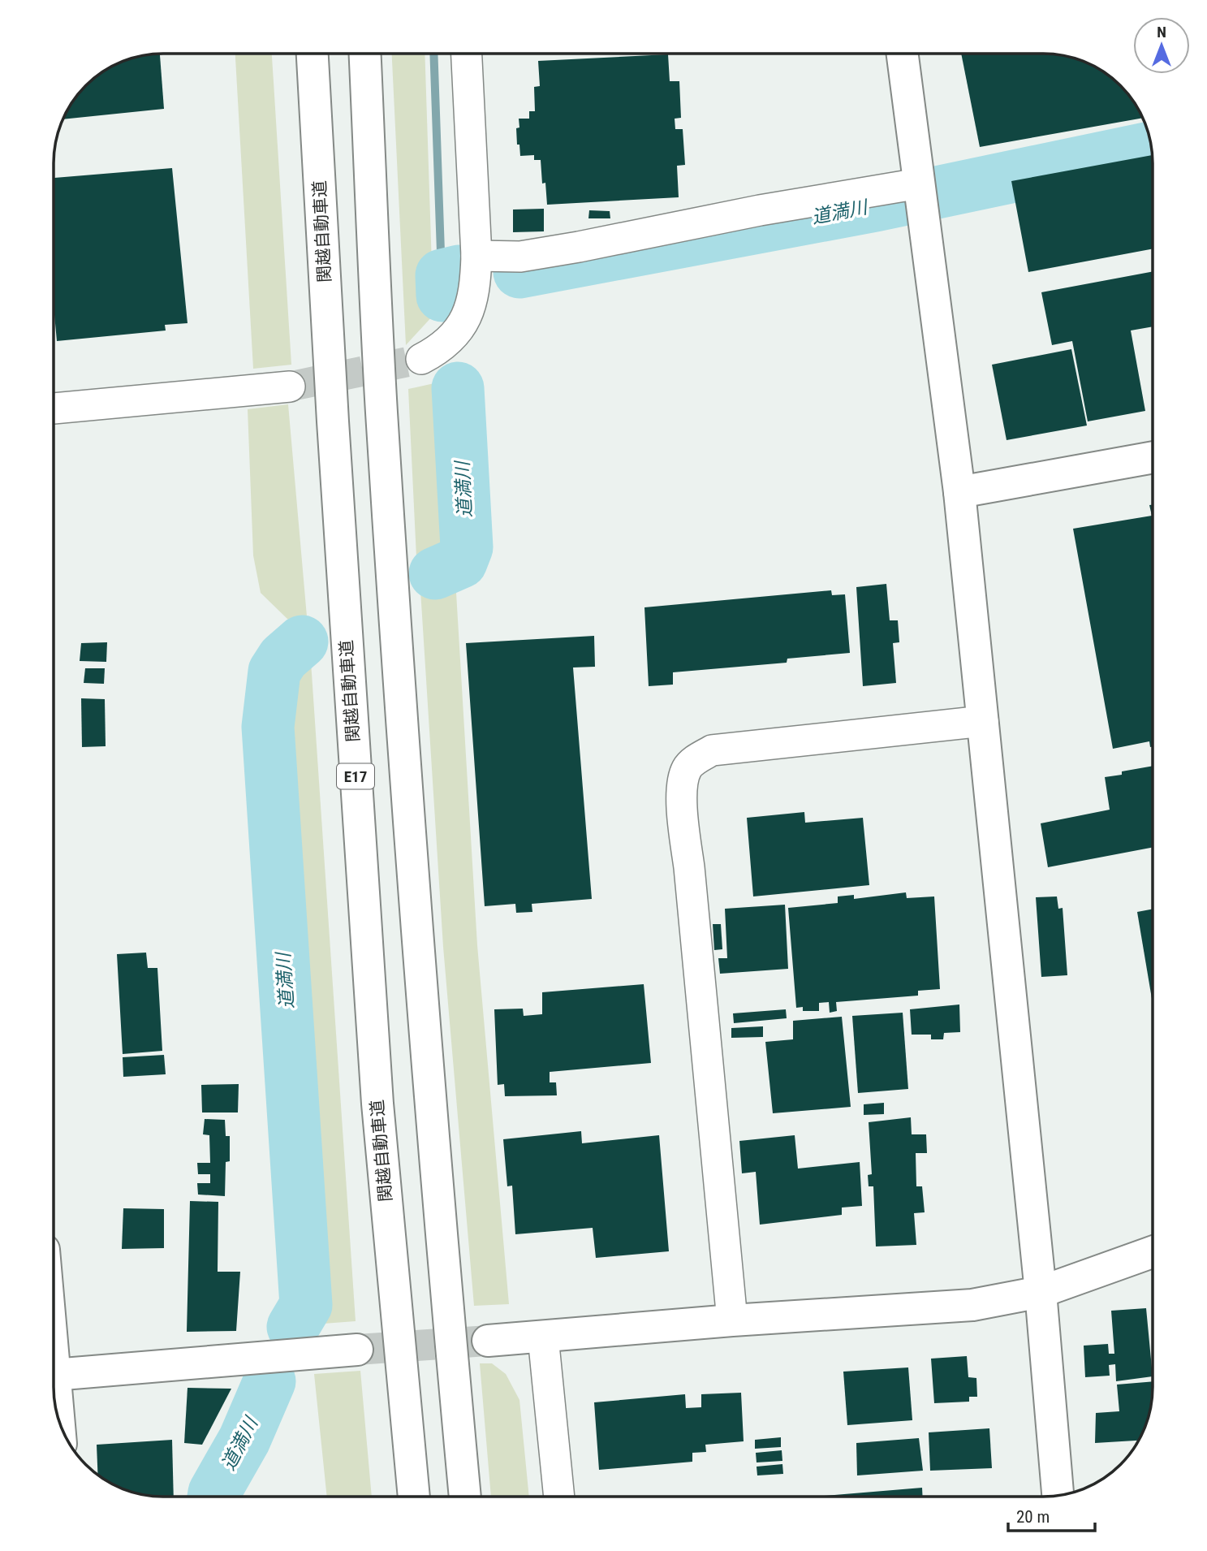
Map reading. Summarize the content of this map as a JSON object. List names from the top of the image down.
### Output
{
  "streets": {
    "main road": ["関越自動車道", "E17"]
  },
  "water": ["道満川"],
  "scale_bar": "20 m",
  "north": "top"
}
